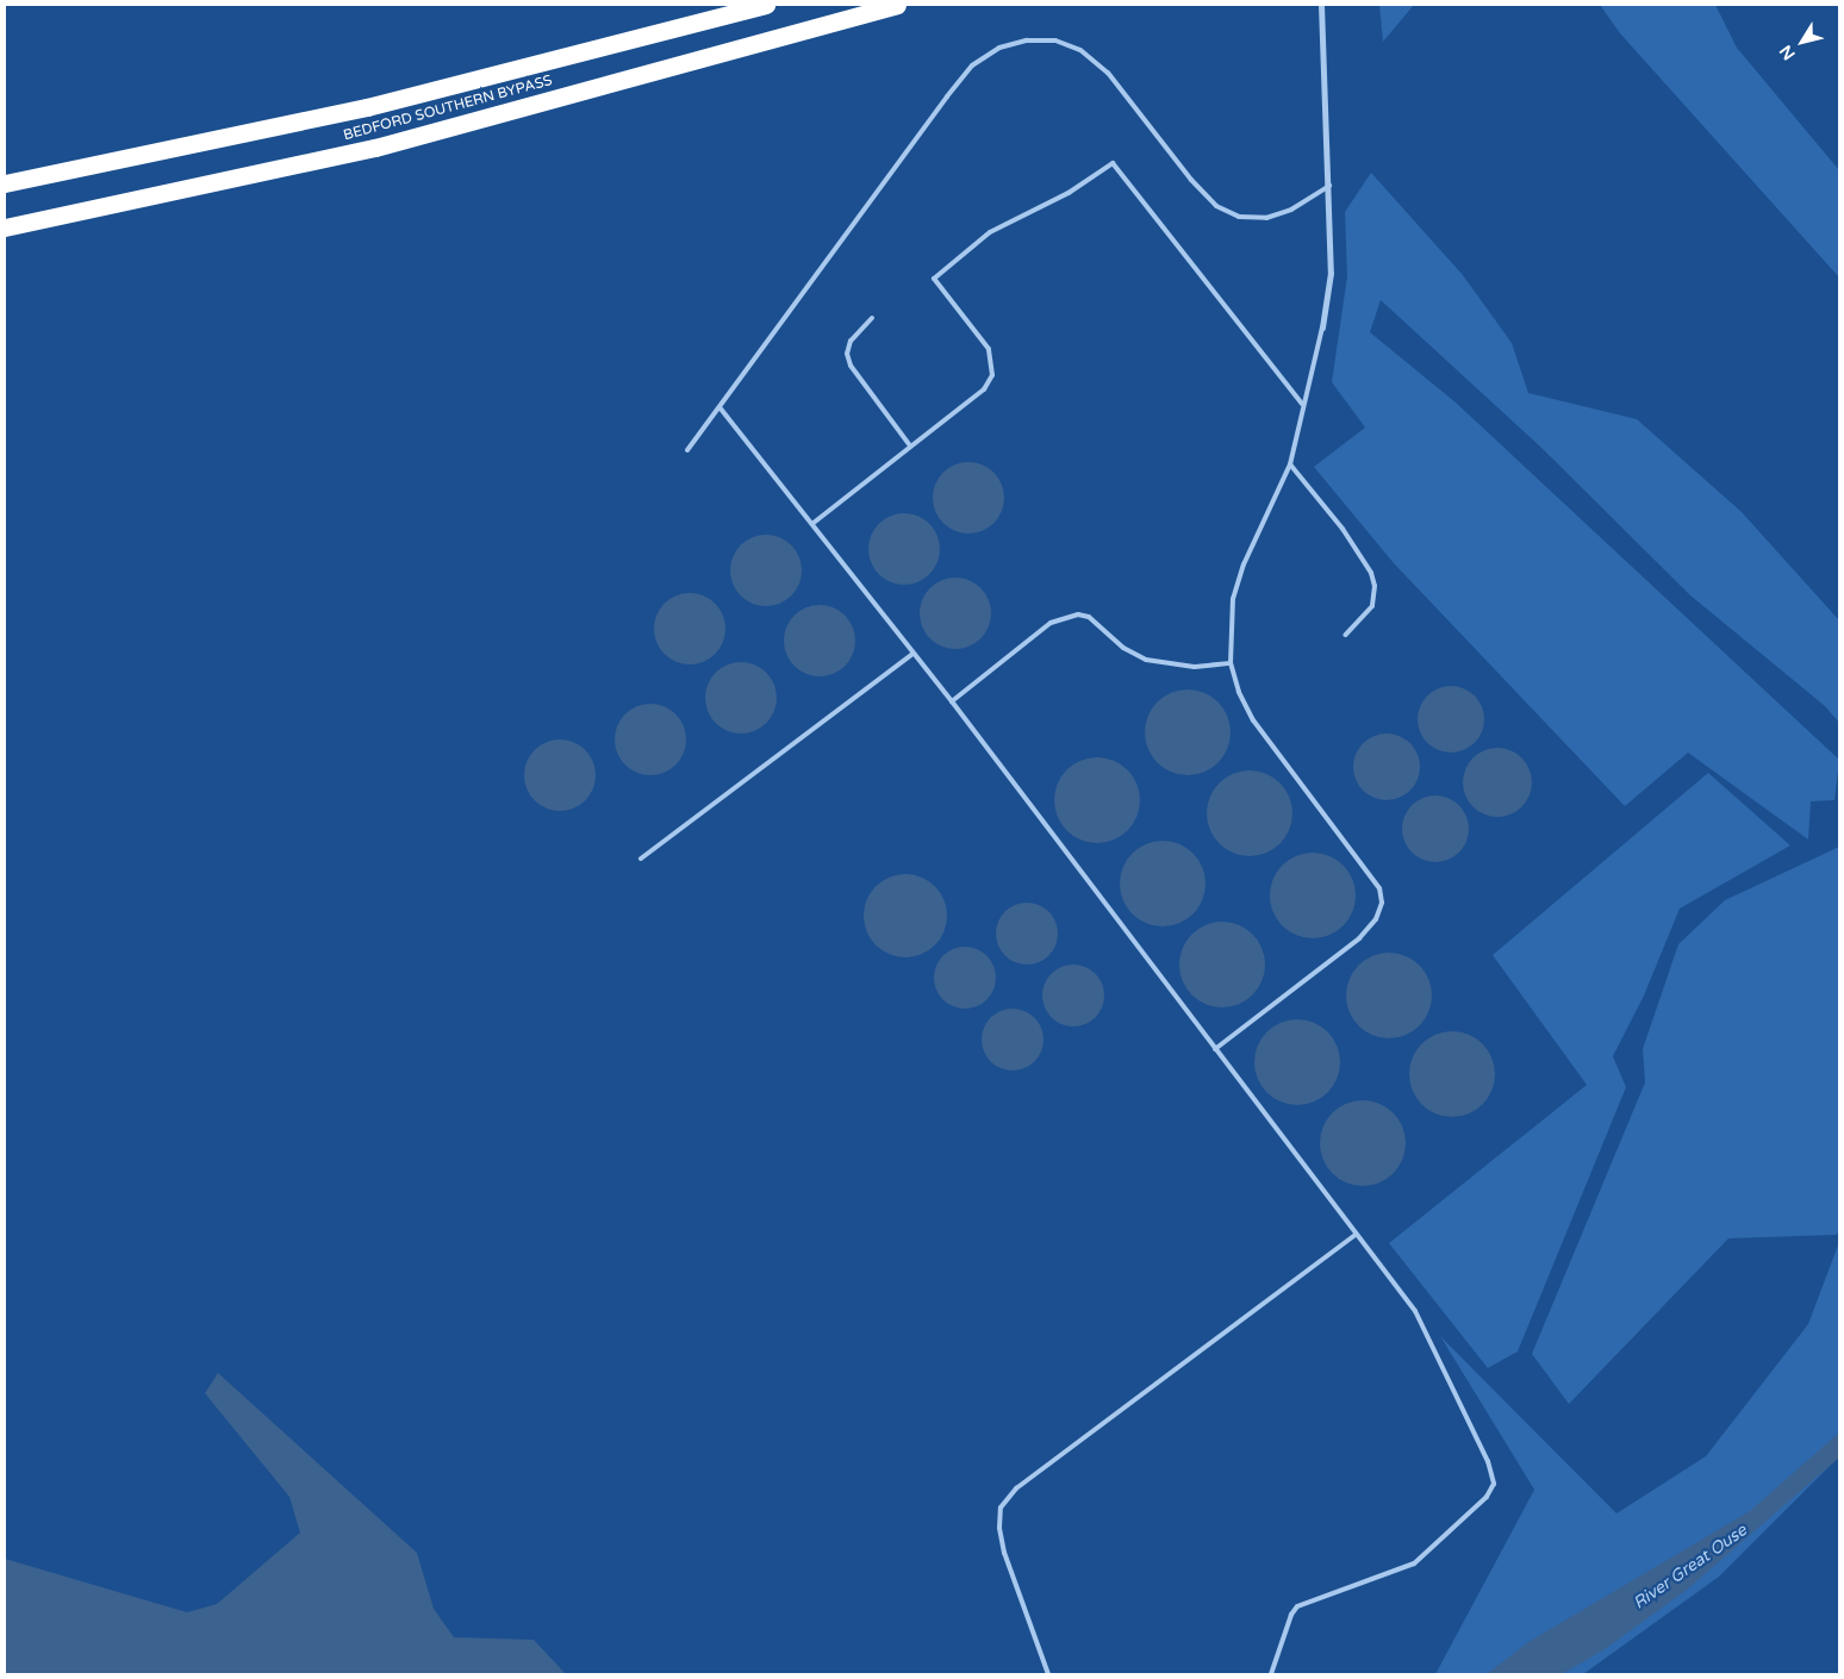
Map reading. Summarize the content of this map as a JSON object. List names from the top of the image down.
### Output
{
  "streets": {
    "highway": ["BEDFORD SOUTHERN BYPASS"]
  },
  "water": ["River Great Ouse"],
  "north": "bottom left"
}
